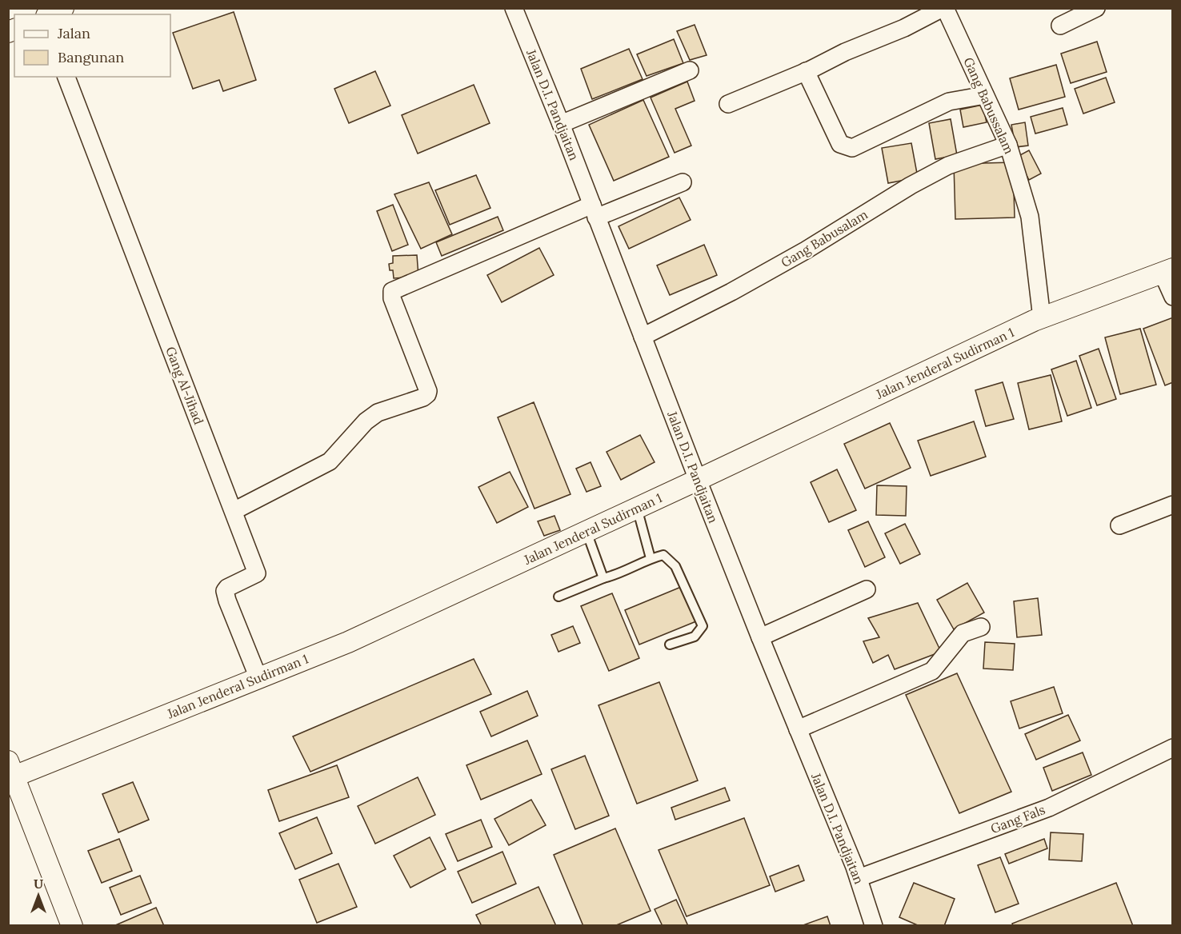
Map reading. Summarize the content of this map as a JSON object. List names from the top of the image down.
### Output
{
  "streets": {
    "street": [
      "Jalan D.I. Pandjaitan",
      "Gang Babussalam",
      "Gang Babusalam",
      "Jalan Jenderal Sudirman 1",
      "Gang Al-Jihad",
      "Gang Fals"
    ]
  },
  "crossings": [
    ["Jalan D.I. Pandjaitan", "Gang Babusalam"],
    ["Jalan D.I. Pandjaitan", "Jalan Jenderal Sudirman 1"],
    ["Jalan D.I. Pandjaitan", "Gang Fals"],
    ["Gang Babussalam", "Gang Babusalam"],
    ["Gang Babussalam", "Jalan Jenderal Sudirman 1"],
    ["Jalan Jenderal Sudirman 1", "Gang Al-Jihad"]
  ],
  "legend": ["Jalan", "Bangunan"],
  "north": "top"
}
